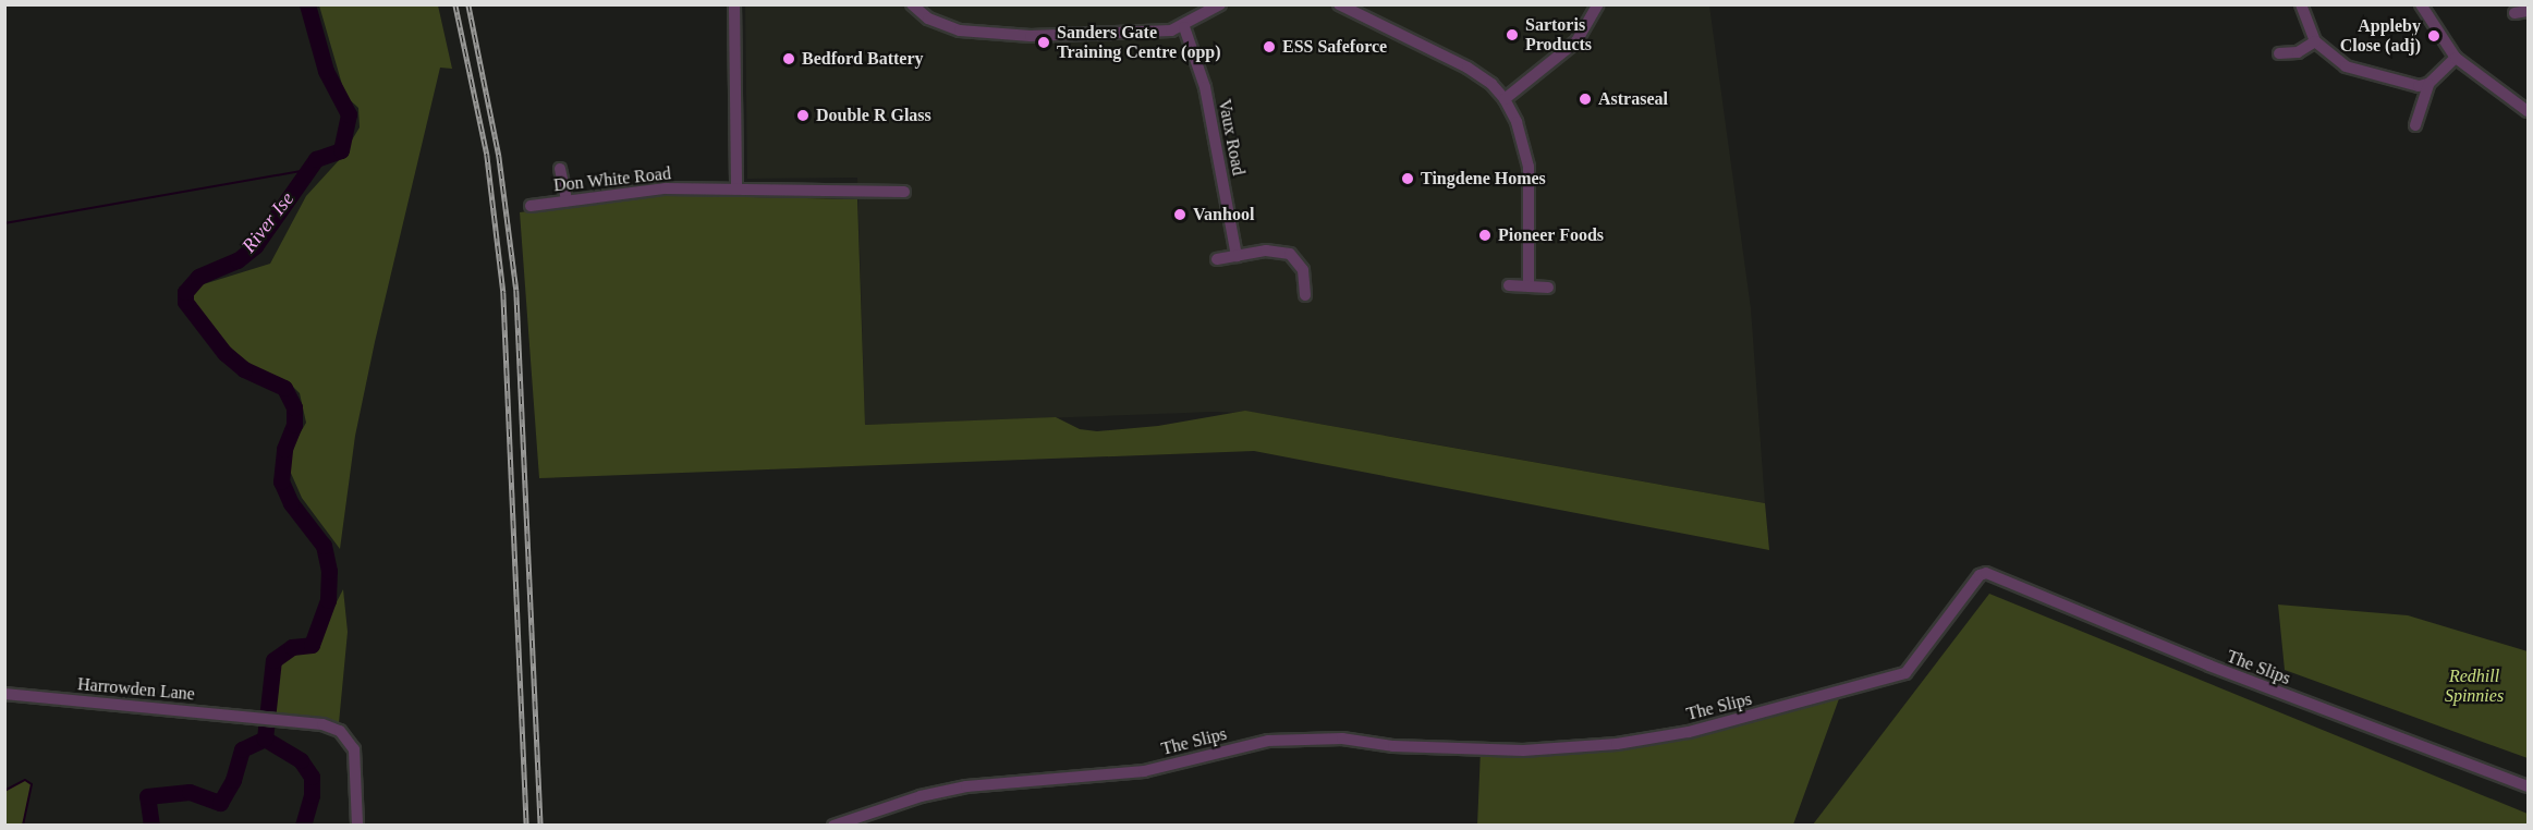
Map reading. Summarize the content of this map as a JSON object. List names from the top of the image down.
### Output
{
  "streets": {
    "street": [
      "Vaux Road",
      "Don White Road",
      "The Slips",
      "Harrowden Lane"
    ]
  },
  "water": ["River Ise"],
  "parks": ["Redhill Spinnies"],
  "places": [
    "Sartoris Products",
    "Appleby Close (adj)",
    "Sanders Gate Training Centre (opp)",
    "ESS Safeforce",
    "Bedford Battery",
    "Astraseal",
    "Double R Glass",
    "Tingdene Homes",
    "Vanhool",
    "Pioneer Foods"
  ]
}
